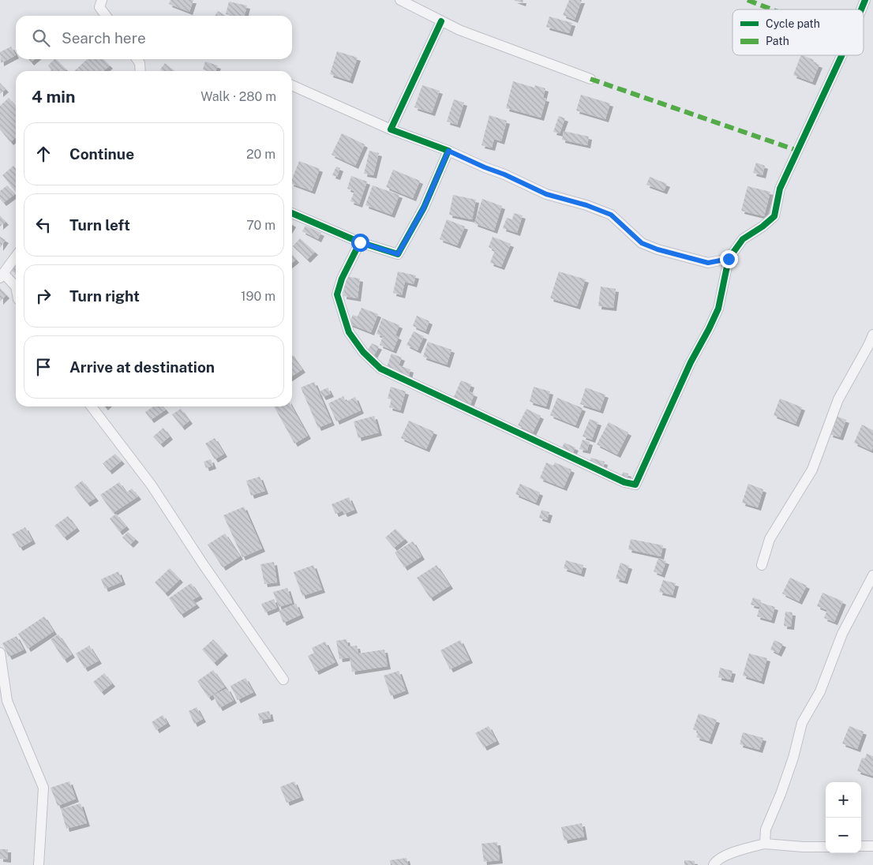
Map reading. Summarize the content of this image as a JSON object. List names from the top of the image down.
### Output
{
  "legend": ["Cycle path", "Path"],
  "page": {
    "search": "Search here",
    "heading": ["4 min", "Walk · 280 m"],
    "list": [
      ["Continue", "20 m"],
      ["Turn left", "70 m"],
      ["Turn right", "190 m"],
      "Arrive at destination"
    ],
    "map_buttons": ["+", "−"]
  }
}
